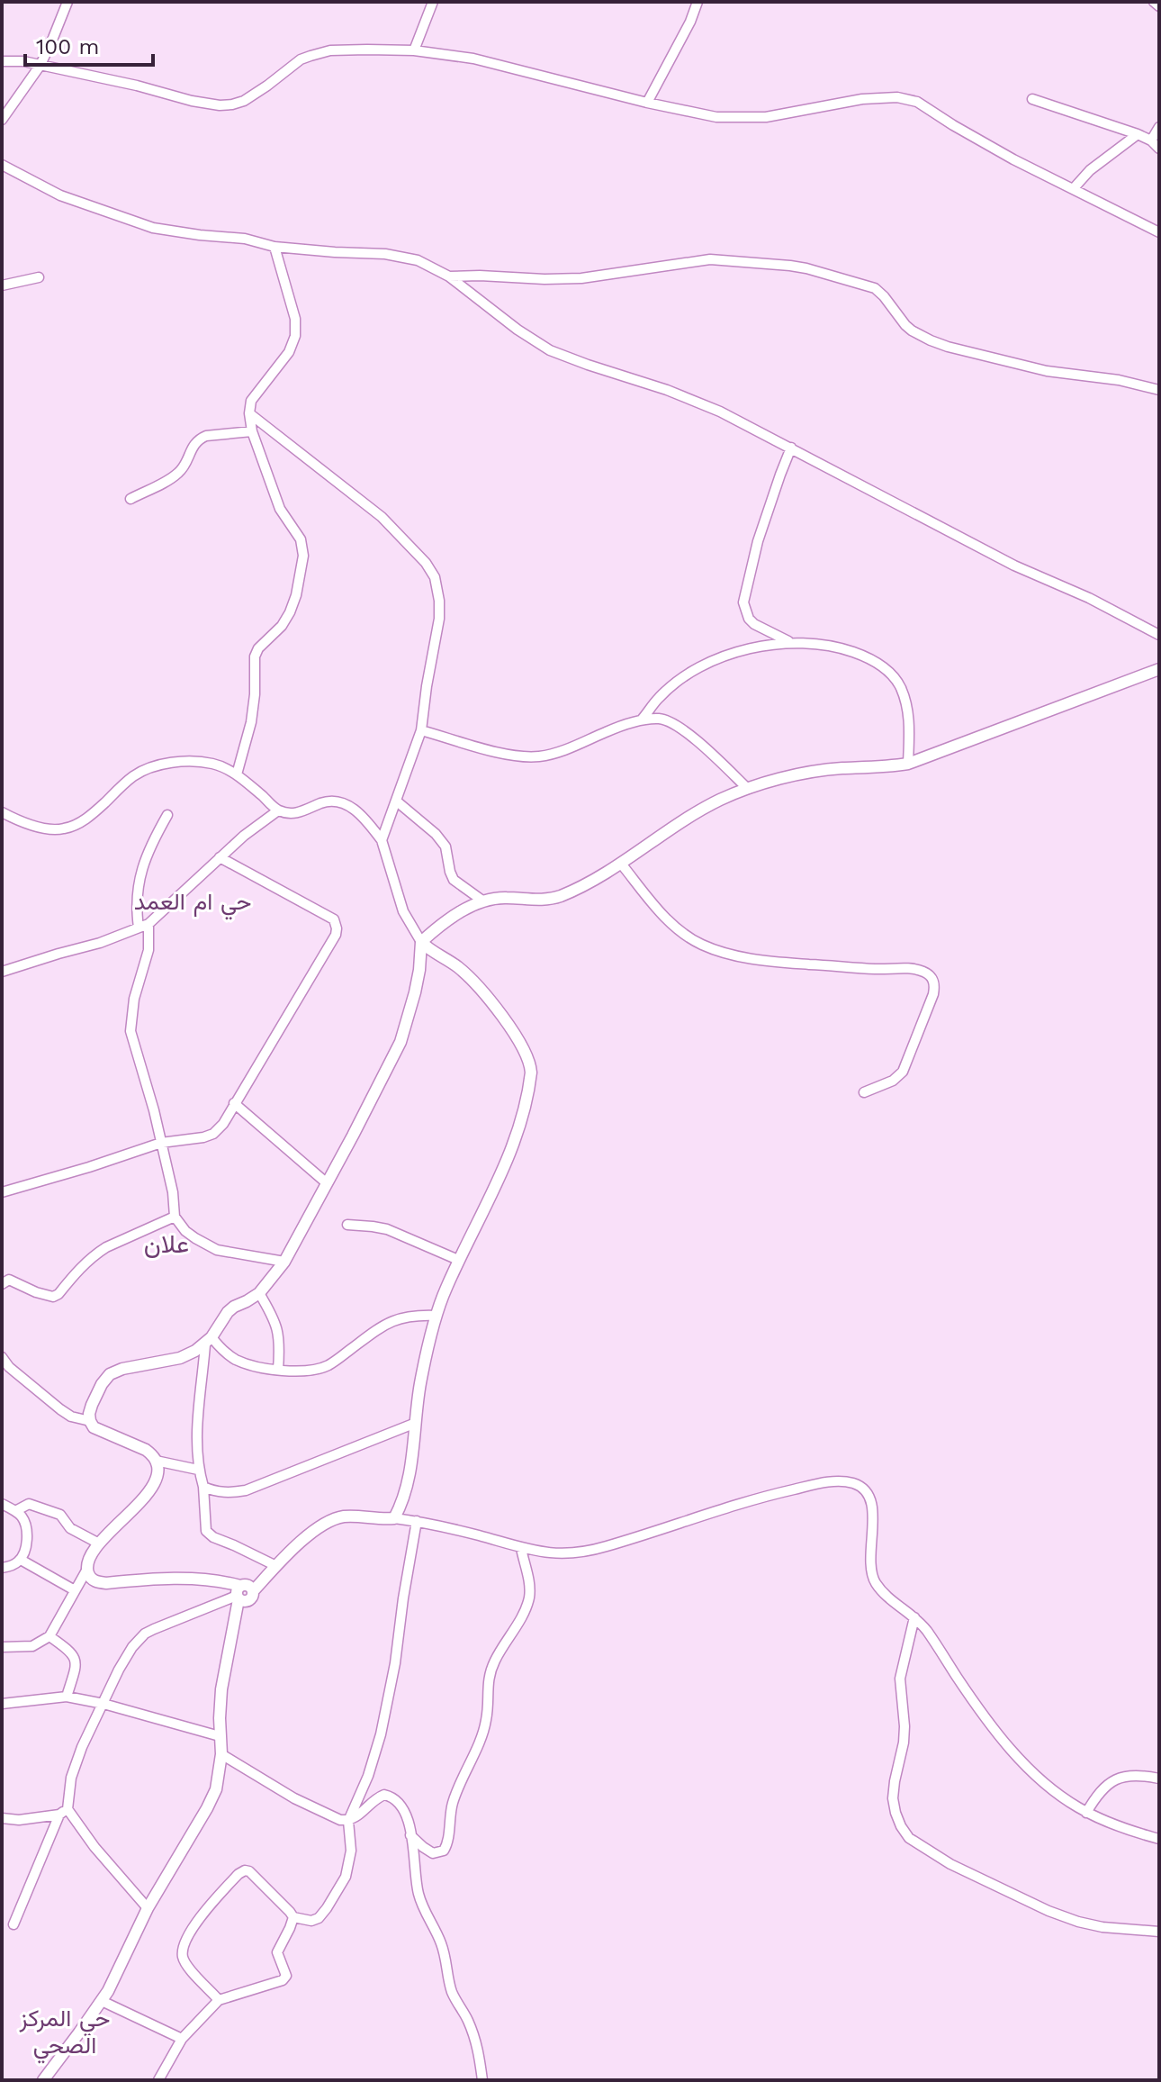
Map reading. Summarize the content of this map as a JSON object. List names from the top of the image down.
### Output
{
  "districts": ["حي ام العمد", "علان", "حي المركز الصحي"],
  "scale_bar": "100 m"
}
